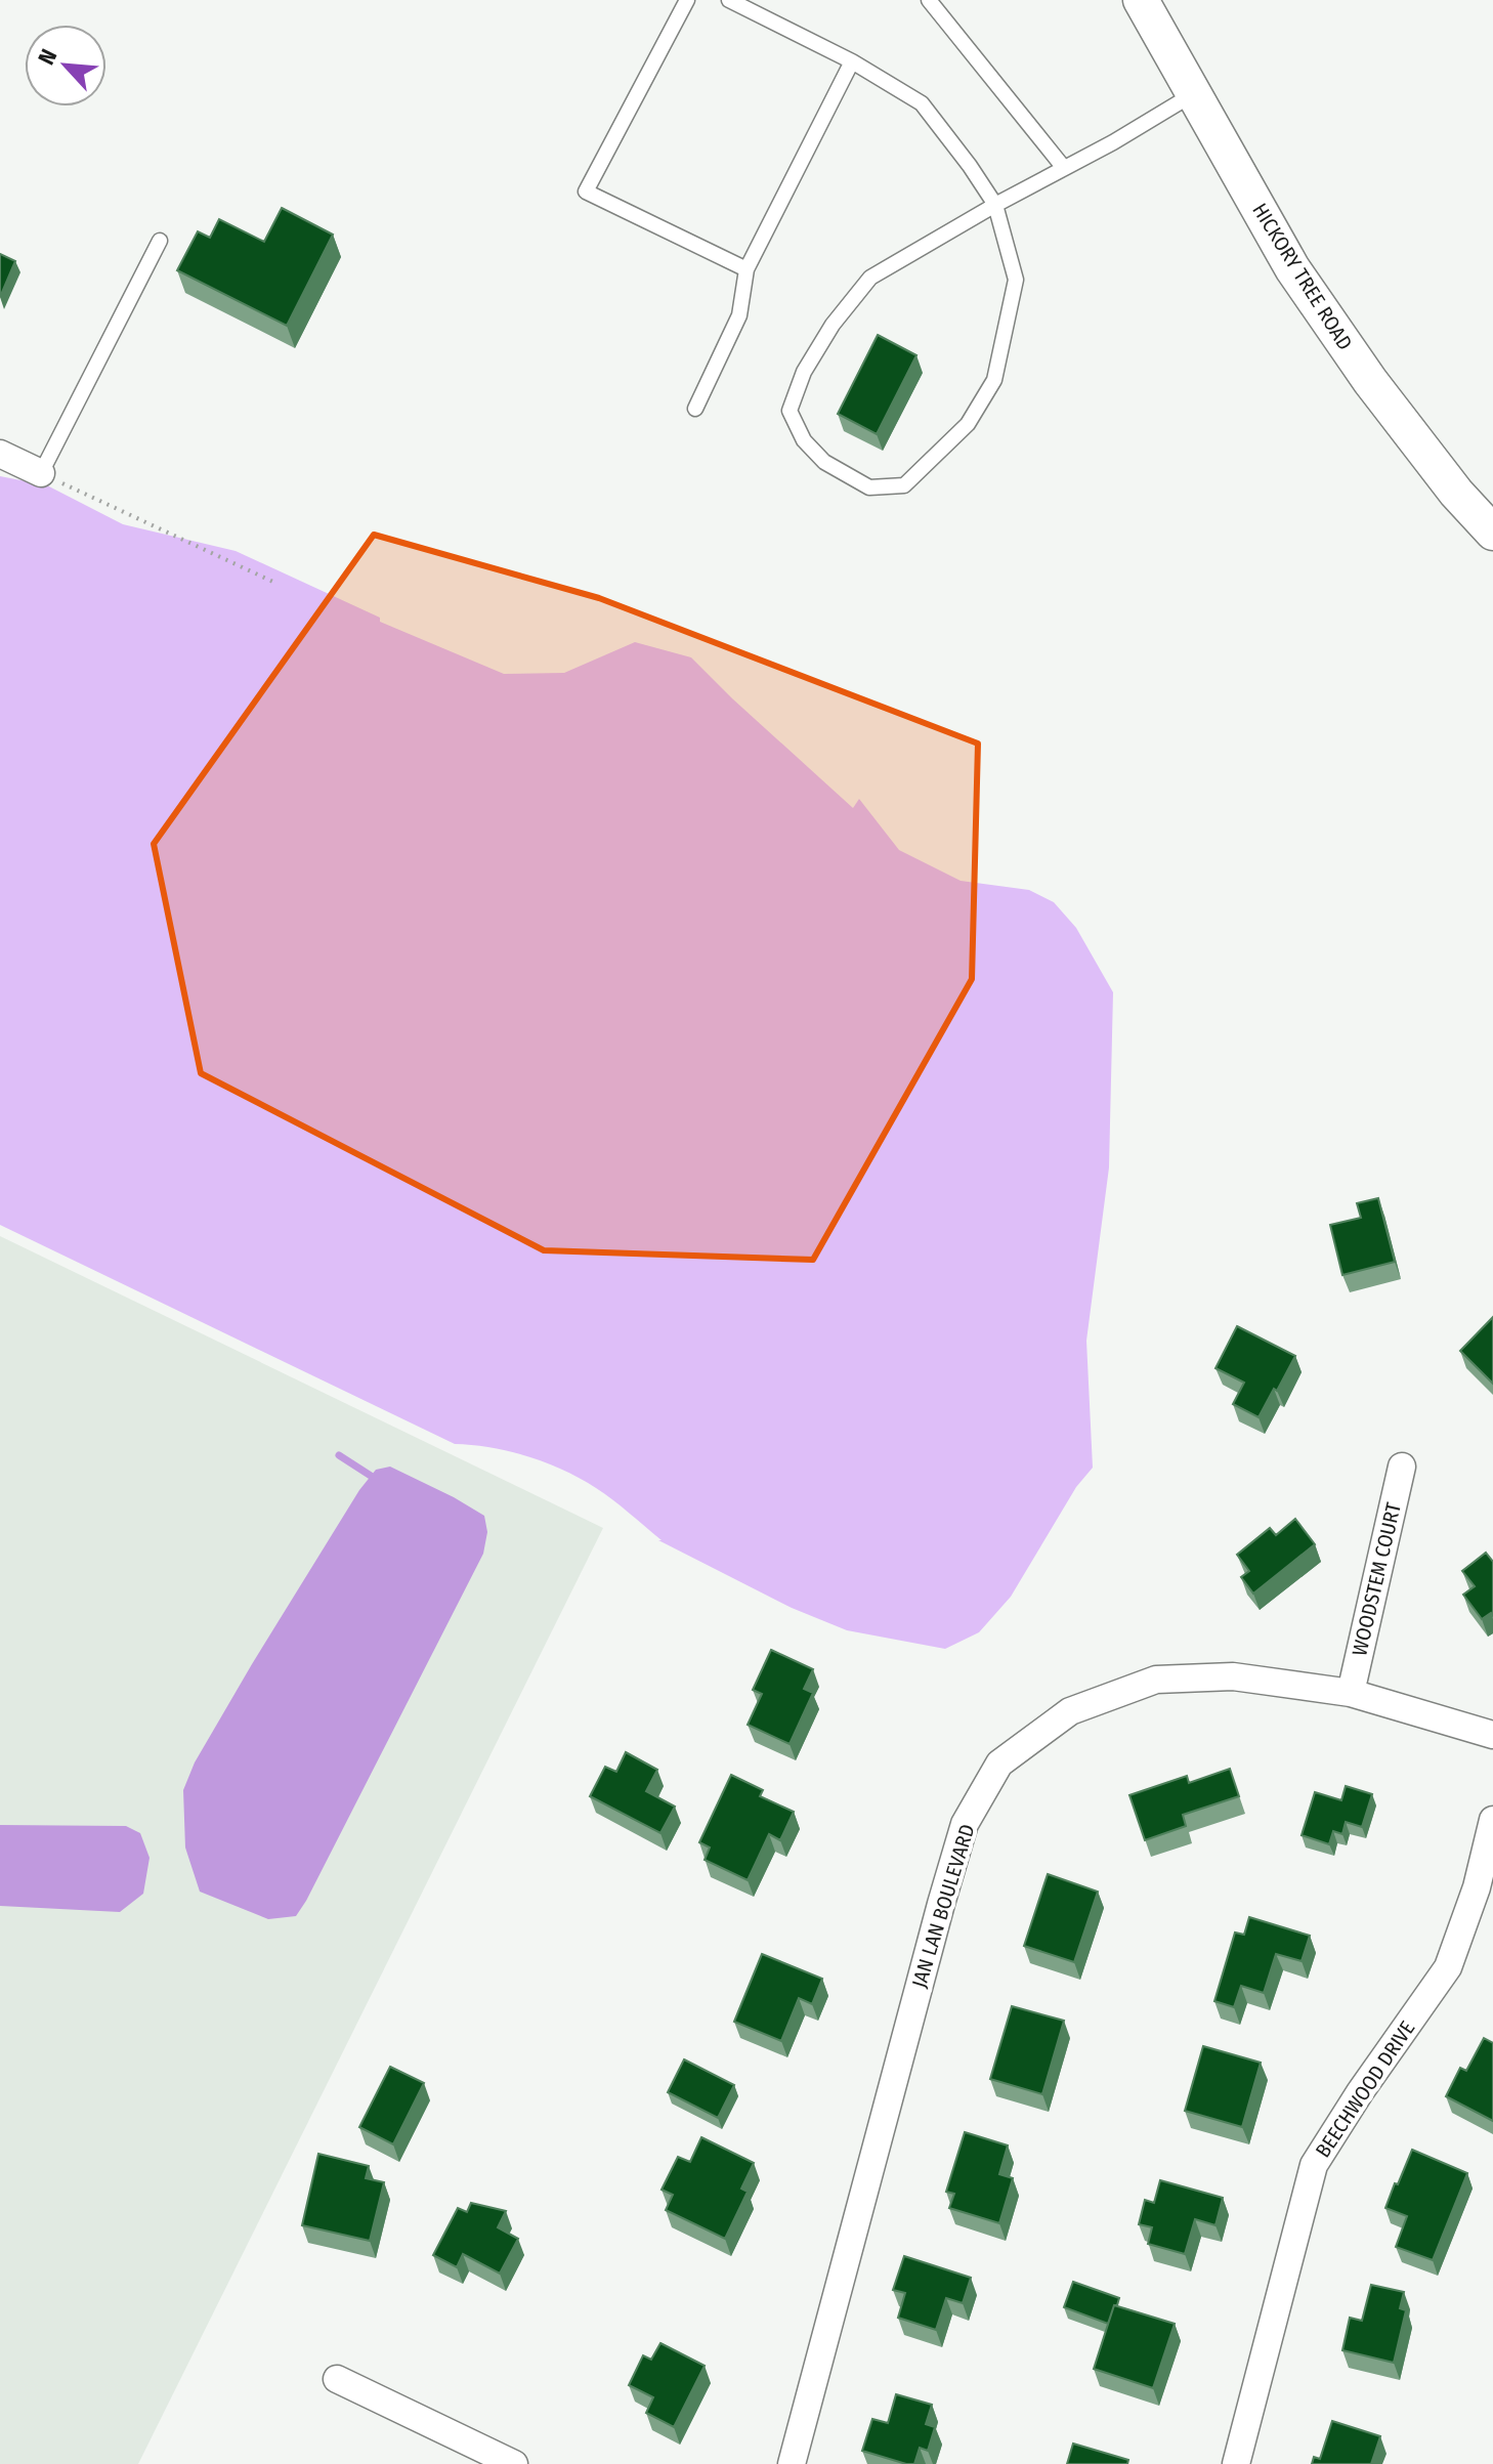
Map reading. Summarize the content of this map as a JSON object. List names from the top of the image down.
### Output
{
  "streets": {
    "street": [
      "HICKORY TREE ROAD",
      "WOODSTEM COURT",
      "JAN LAN BOULEVARD",
      "BEECHWOOD DRIVE"
    ]
  },
  "crossings": [
    ["WOODSTEM COURT", "JAN LAN BOULEVARD"]
  ],
  "north": "top left"
}
